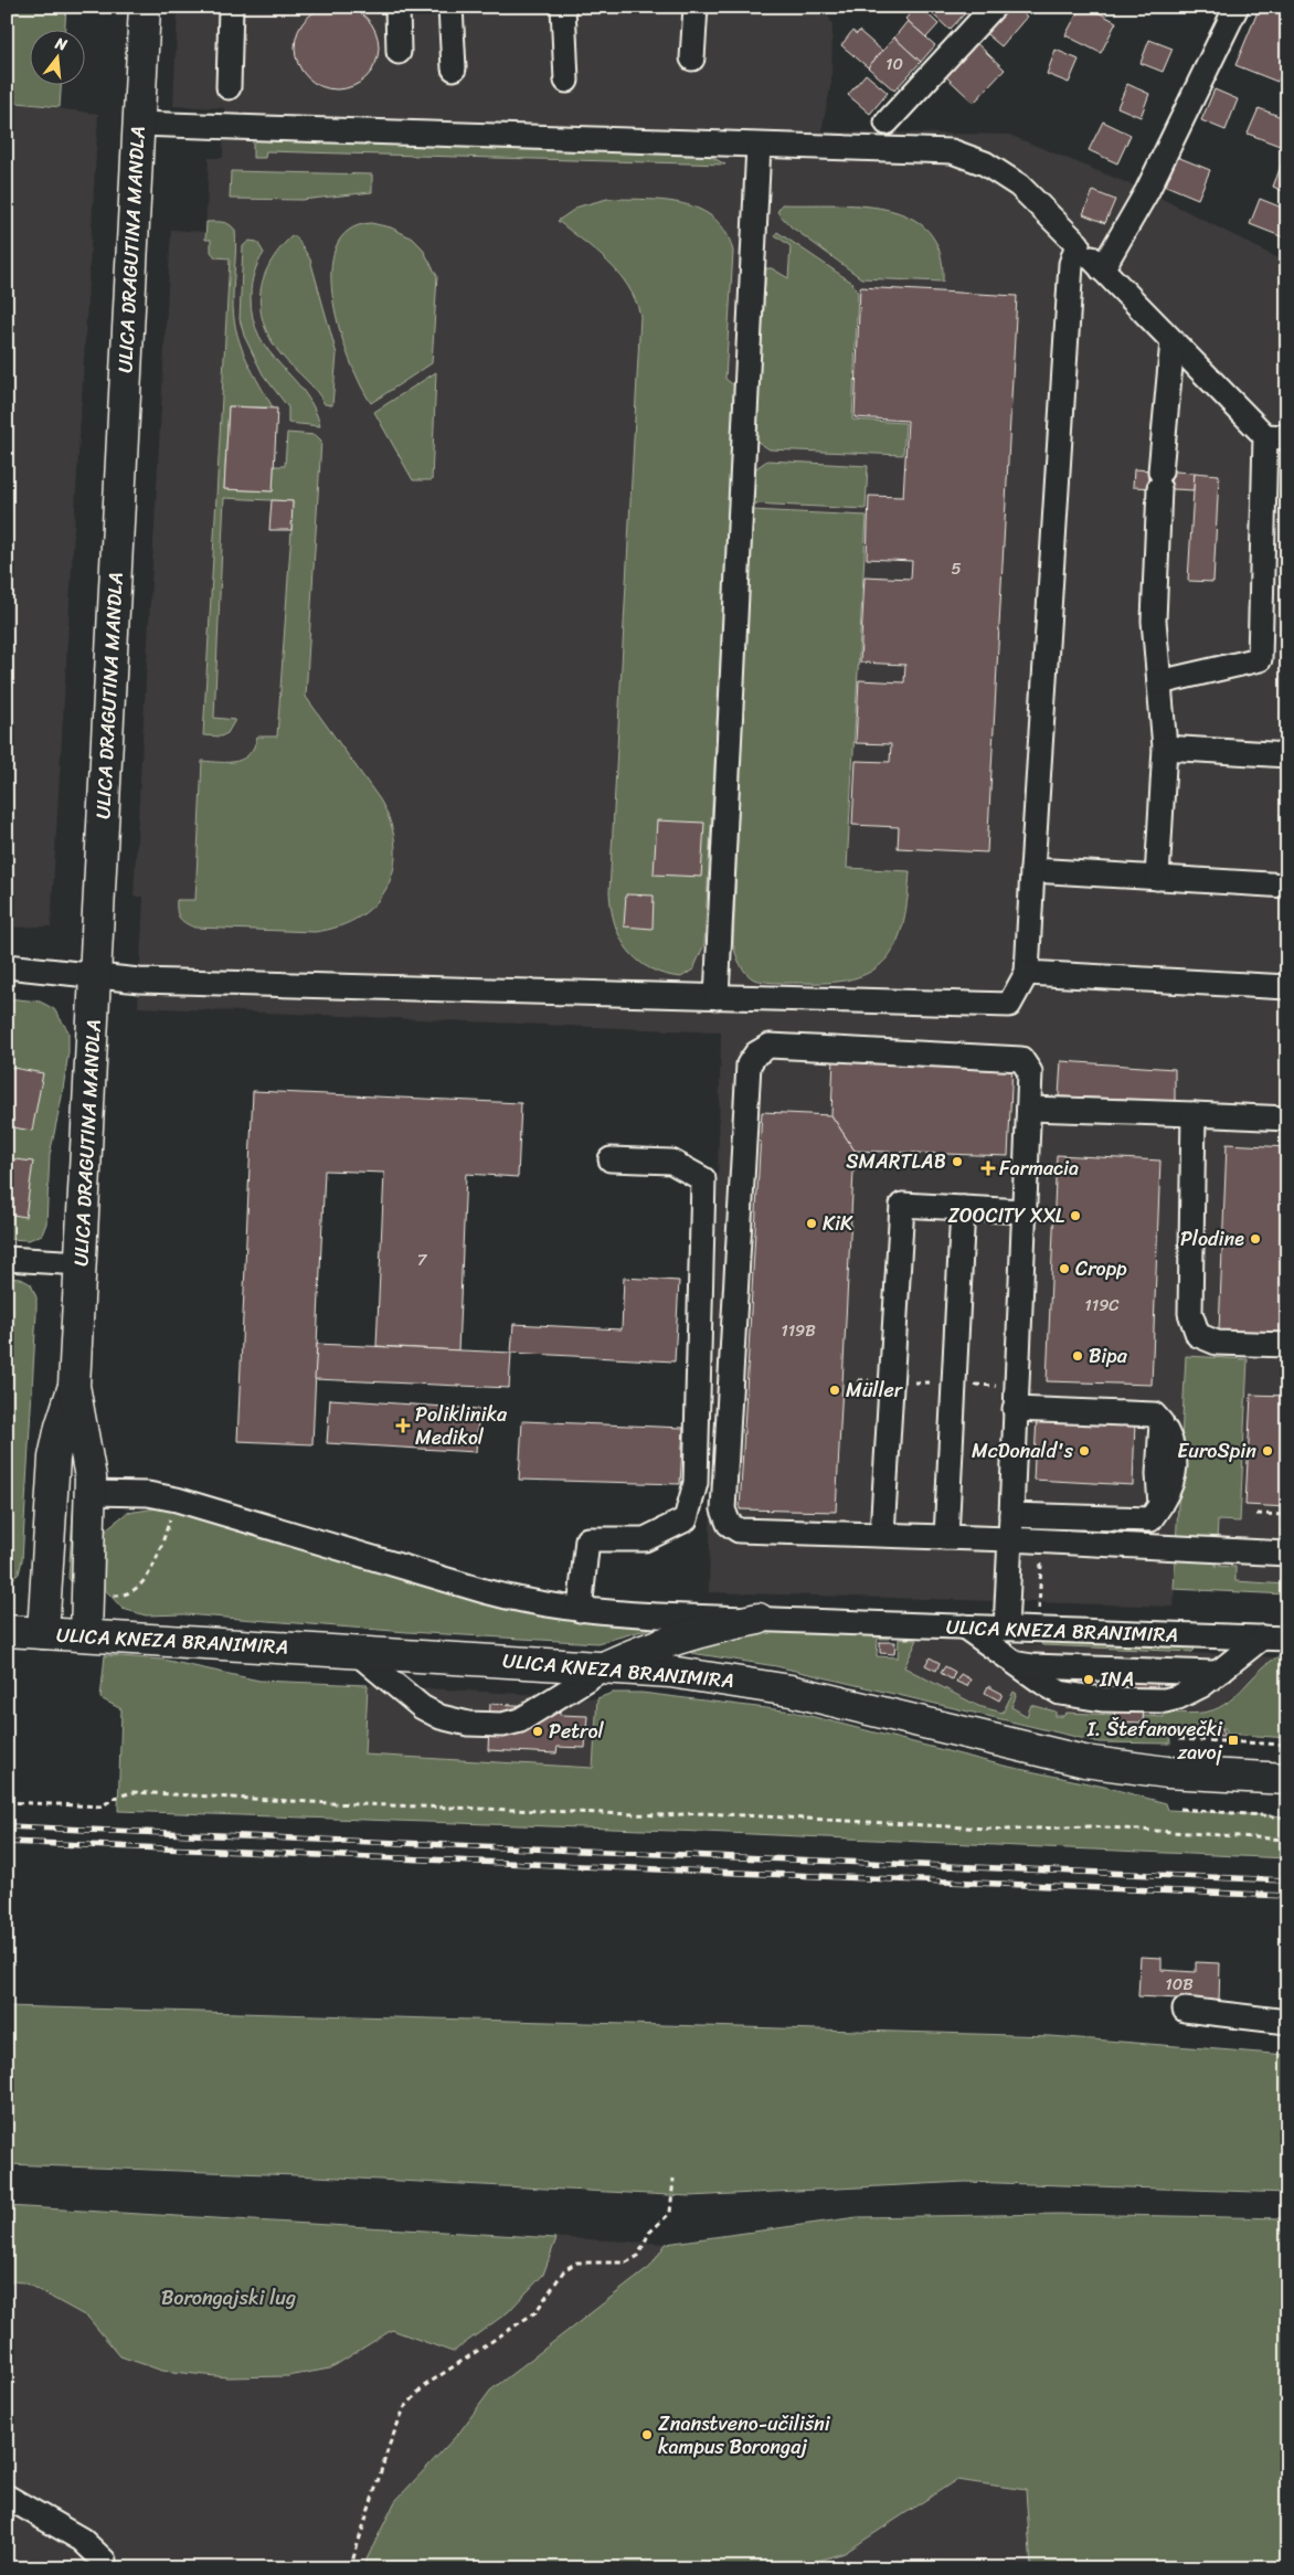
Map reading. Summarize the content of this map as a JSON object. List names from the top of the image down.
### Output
{
  "streets": {
    "main road": ["ULICA DRAGUTINA MANDLA", "ULICA KNEZA BRANIMIRA"]
  },
  "crossings": [
    ["ULICA DRAGUTINA MANDLA", "ULICA KNEZA BRANIMIRA"]
  ],
  "parks": ["Borongajski lug"],
  "places": {
    "other": [
      "SMARTLAB",
      "ZOOCITY XXL",
      "KiK",
      "Plodine",
      "Cropp",
      "Bipa",
      "Müller",
      "McDonald's",
      "EuroSpin",
      "INA",
      "Petrol",
      "Znanstveno-učilišni kampus Borongaj"
    ],
    "health": ["Farmacia", "Poliklinika Medikol"],
    "transit": ["I. Štefanovečki zavoj"]
  },
  "house_numbers": [
    "10",
    "5",
    "7",
    "119C",
    "119B",
    "10B"
  ],
  "north": "top"
}
